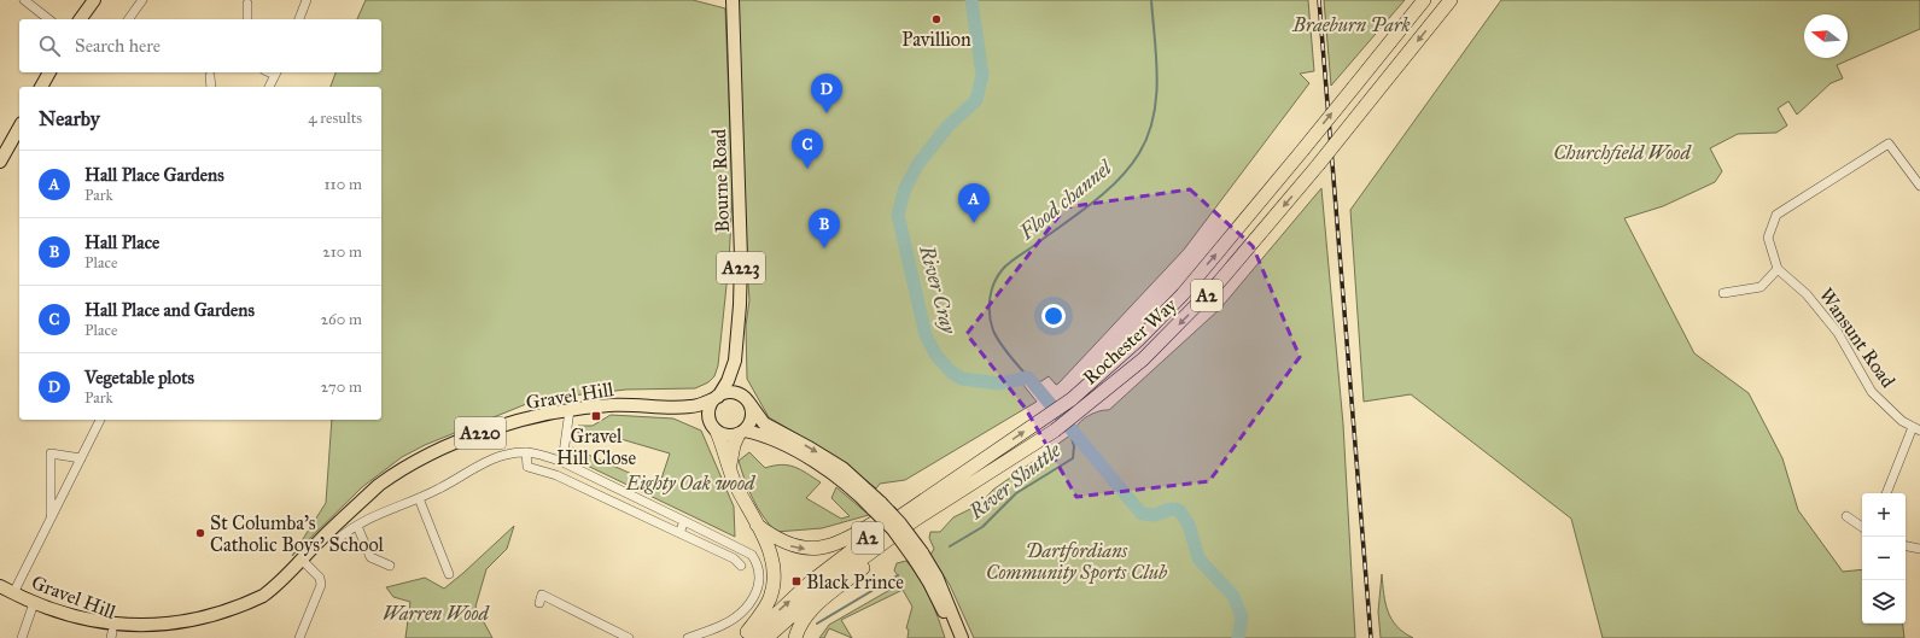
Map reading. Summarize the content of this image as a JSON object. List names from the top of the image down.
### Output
{
  "streets": {
    "highway": ["A2", "Rochester Way"],
    "main road": [
      "Bourne Road",
      "A223",
      "Gravel Hill",
      "A220"
    ],
    "street": ["Wansunt Road"]
  },
  "crossings": [
    ["Bourne Road", "Gravel Hill"]
  ],
  "water": ["Flood channel", "River Cray", "River Shuttle"],
  "parks": [
    "Braeburn Park",
    "Churchfield Wood",
    "Eighty Oak wood",
    "Dartfordians Community Sports Club",
    "Warren Wood"
  ],
  "places": {
    "other": ["Pavillion", "St Columba's Catholic Boys' School"],
    "transit": ["Gravel Hill Close", "Black Prince"]
  },
  "north": "left",
  "page": {
    "search": "Search here",
    "pins": [
      "D",
      "C",
      "A",
      "B"
    ],
    "heading": ["Nearby", "4 results"],
    "list": [
      {
        "mark": "A",
        "name": "Hall Place Gardens",
        "note": "Park",
        "value": "110 m"
      },
      {
        "mark": "B",
        "name": "Hall Place",
        "note": "Place",
        "value": "210 m"
      },
      {
        "mark": "C",
        "name": "Hall Place and Gardens",
        "note": "Place",
        "value": "260 m"
      },
      {
        "mark": "D",
        "name": "Vegetable plots",
        "note": "Park",
        "value": "270 m"
      }
    ],
    "map_buttons": ["+", "−"]
  }
}
